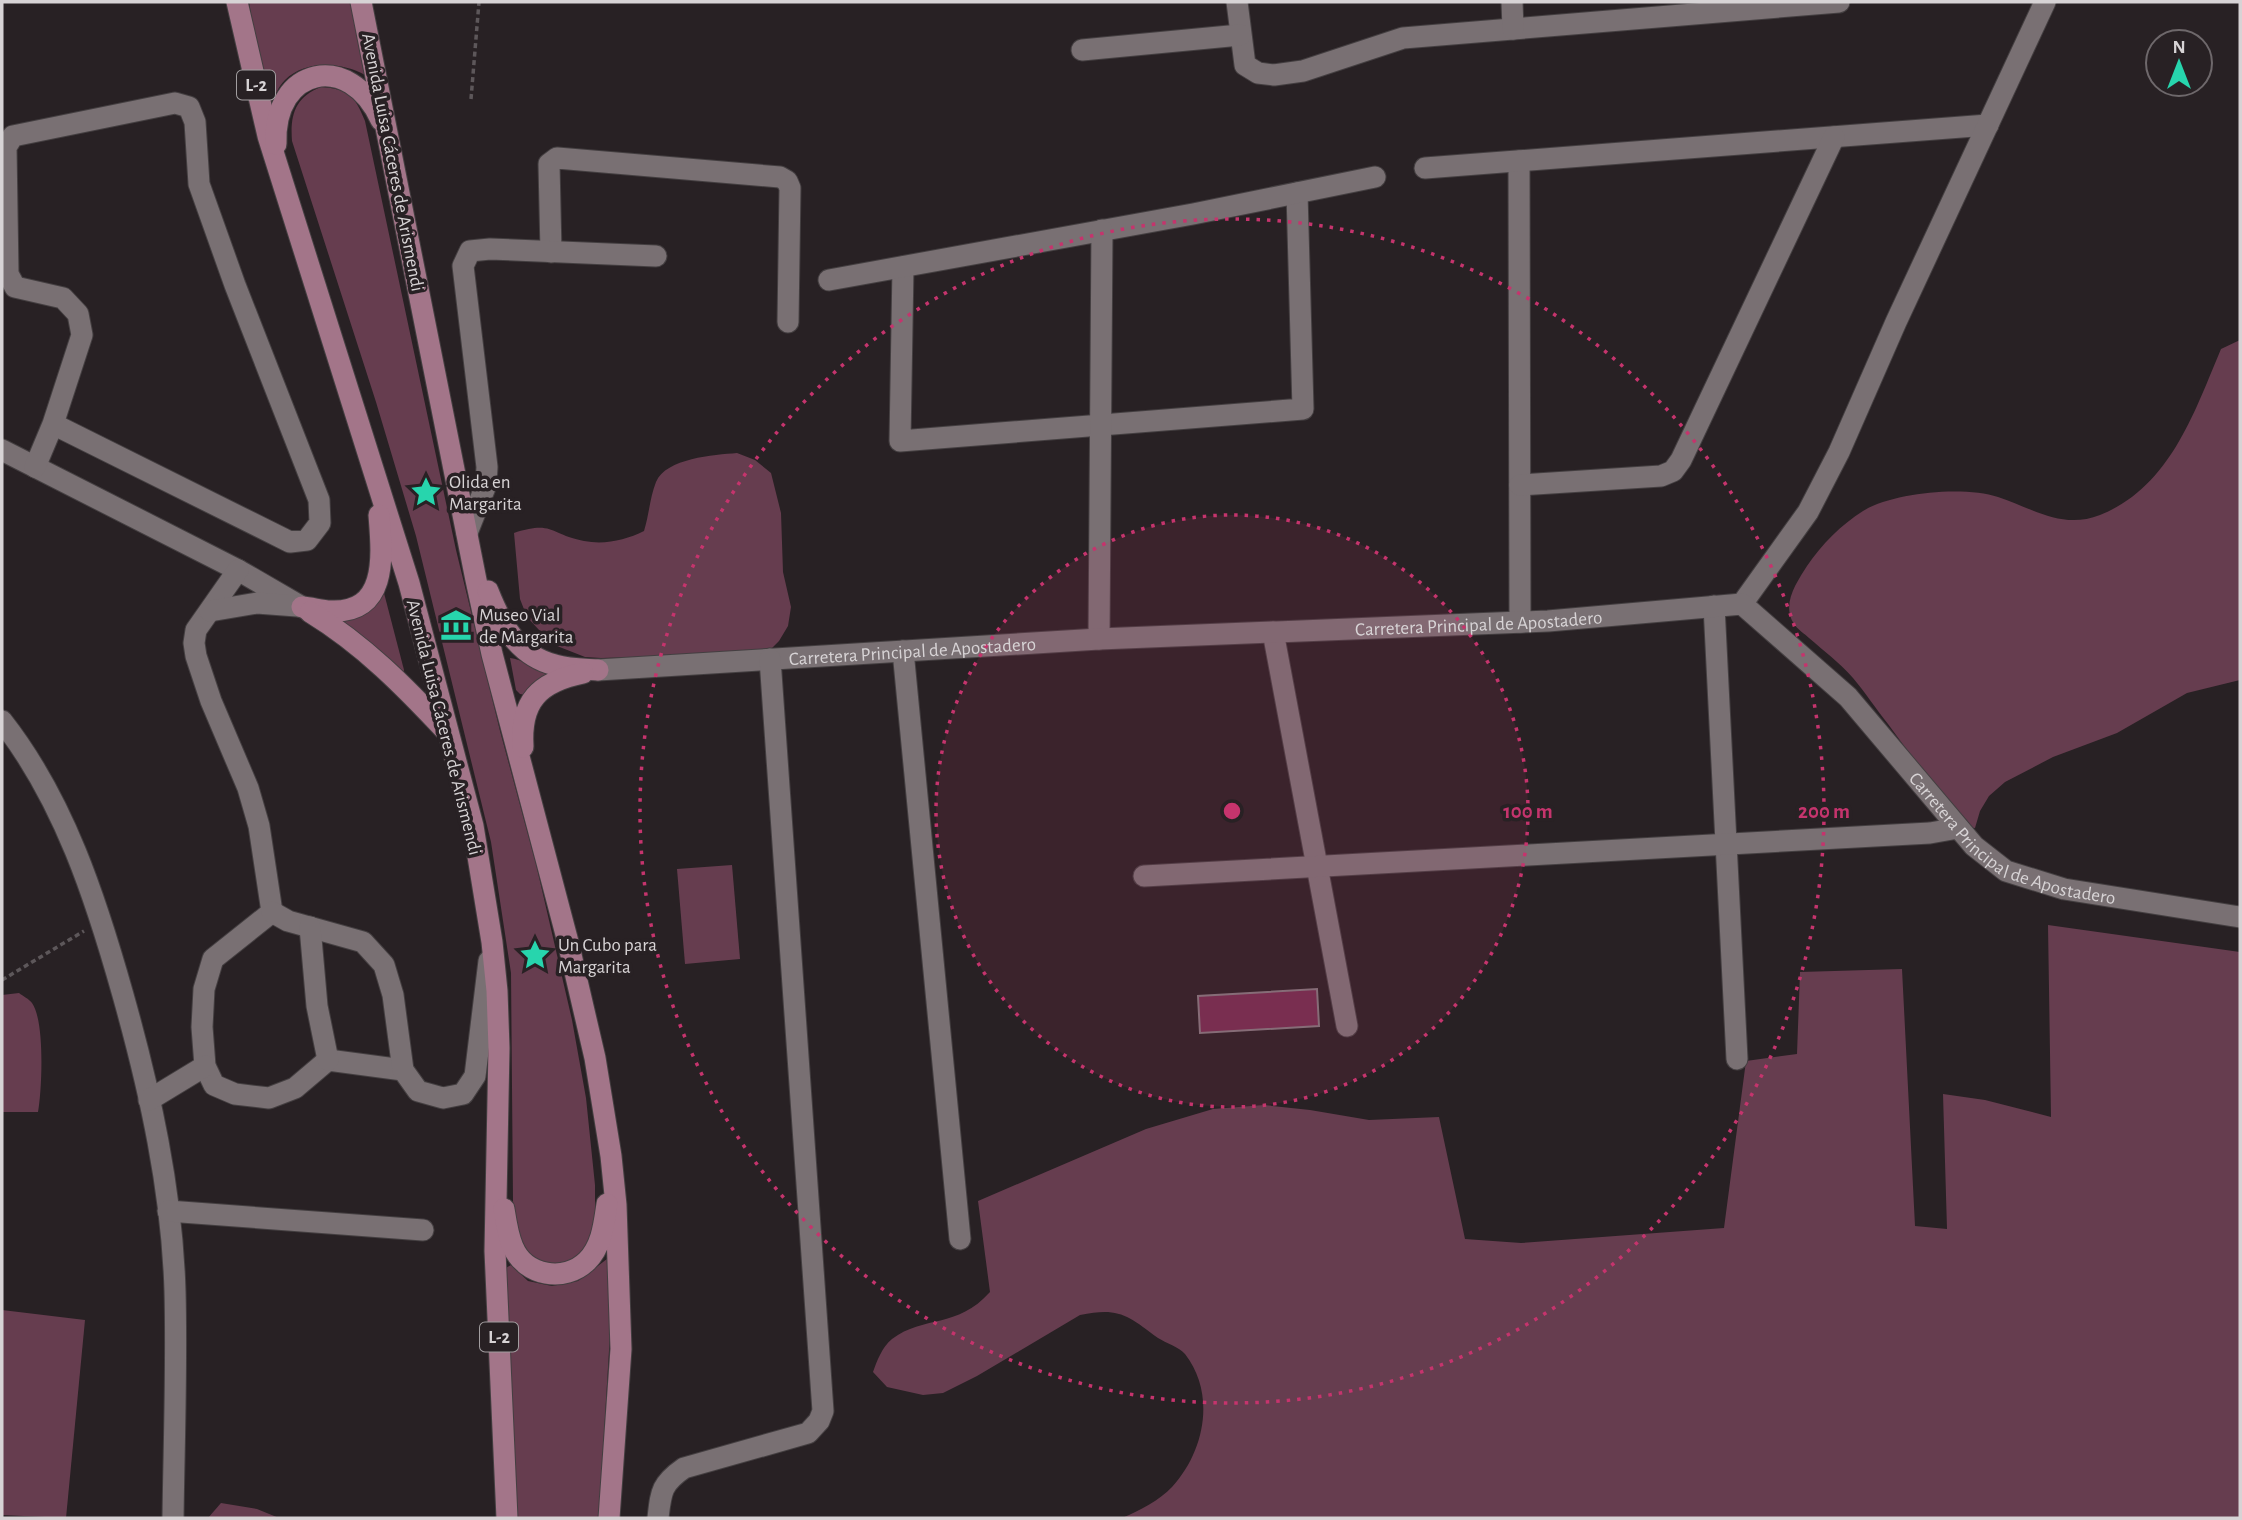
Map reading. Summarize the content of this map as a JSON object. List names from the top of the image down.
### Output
{
  "streets": {
    "main road": ["L-2", "Avenida Luisa Cáceres de Arismendi"],
    "street": ["Carretera Principal de Apostadero"]
  },
  "places": {
    "place": ["Olida en Margarita", "Un Cubo para Margarita"],
    "museum": ["Museo Vial de Margarita"]
  },
  "north": "top",
  "rings": ["100 m", "200 m"]
}
